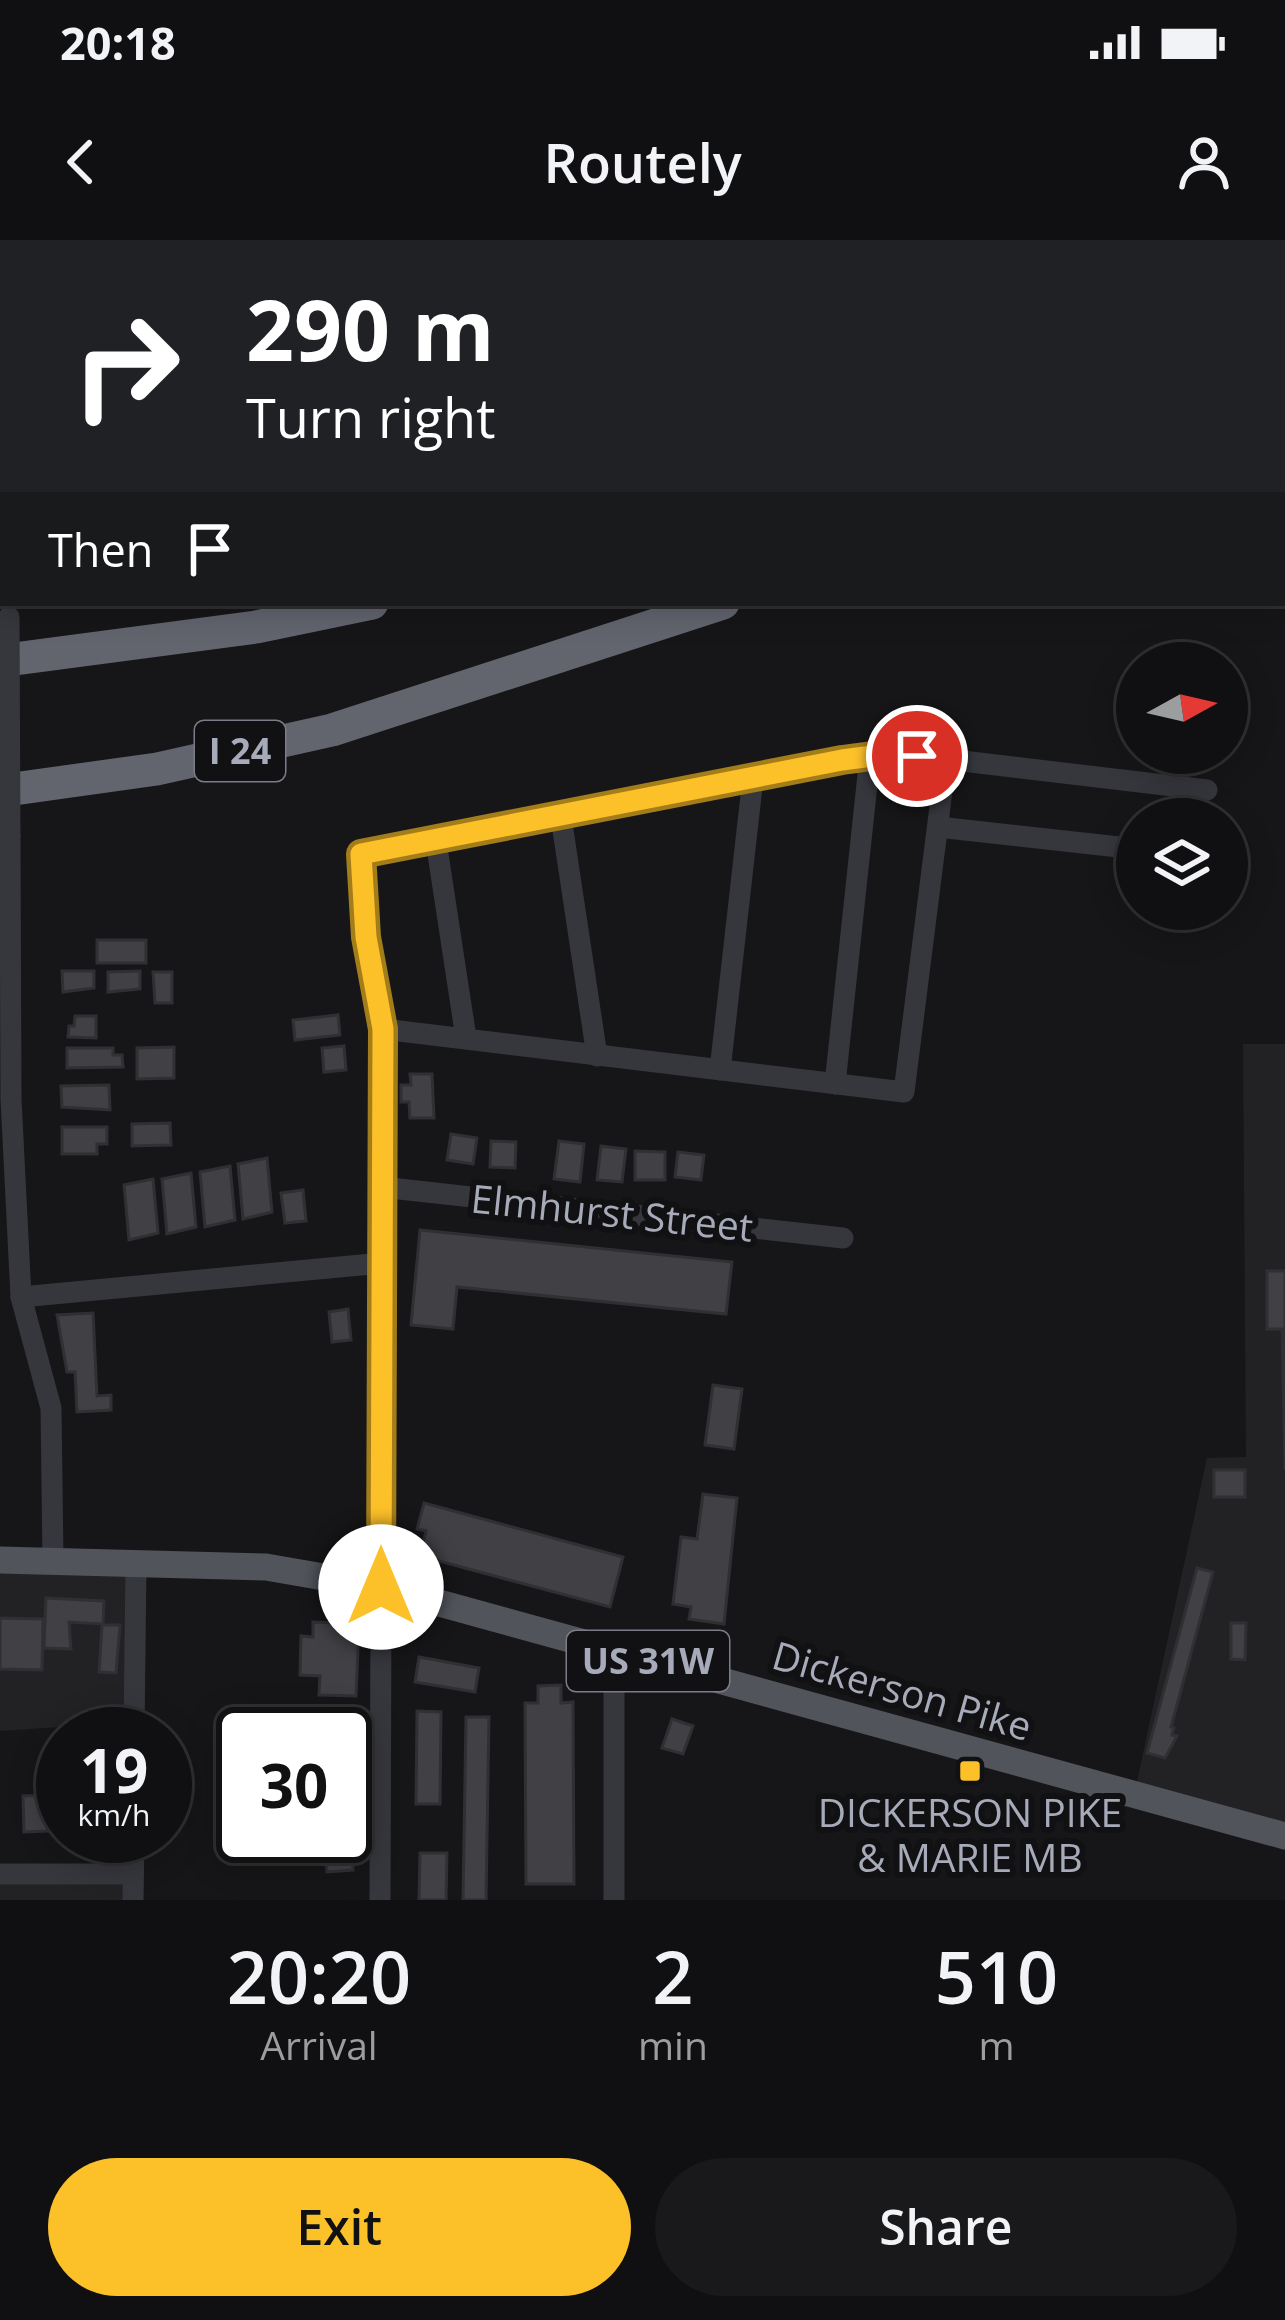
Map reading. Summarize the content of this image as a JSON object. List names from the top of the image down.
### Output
{
  "streets": {
    "highway": ["I 24"],
    "main road": ["US 31W", "Dickerson Pike"],
    "street": ["Elmhurst Street"]
  },
  "places": {
    "transit": ["DICKERSON PIKE & MARIE MB"]
  },
  "north": "right",
  "page": {
    "status": "20:18",
    "header": "Routely",
    "turn": ["290 m", "Turn right"],
    "then": "Then",
    "speed": "19 km/h",
    "limit": "30",
    "eta": [
      "20:20",
      "Arrival",
      "2",
      "min",
      "510",
      "m"
    ],
    "buttons": ["Exit", "Share"]
  }
}
